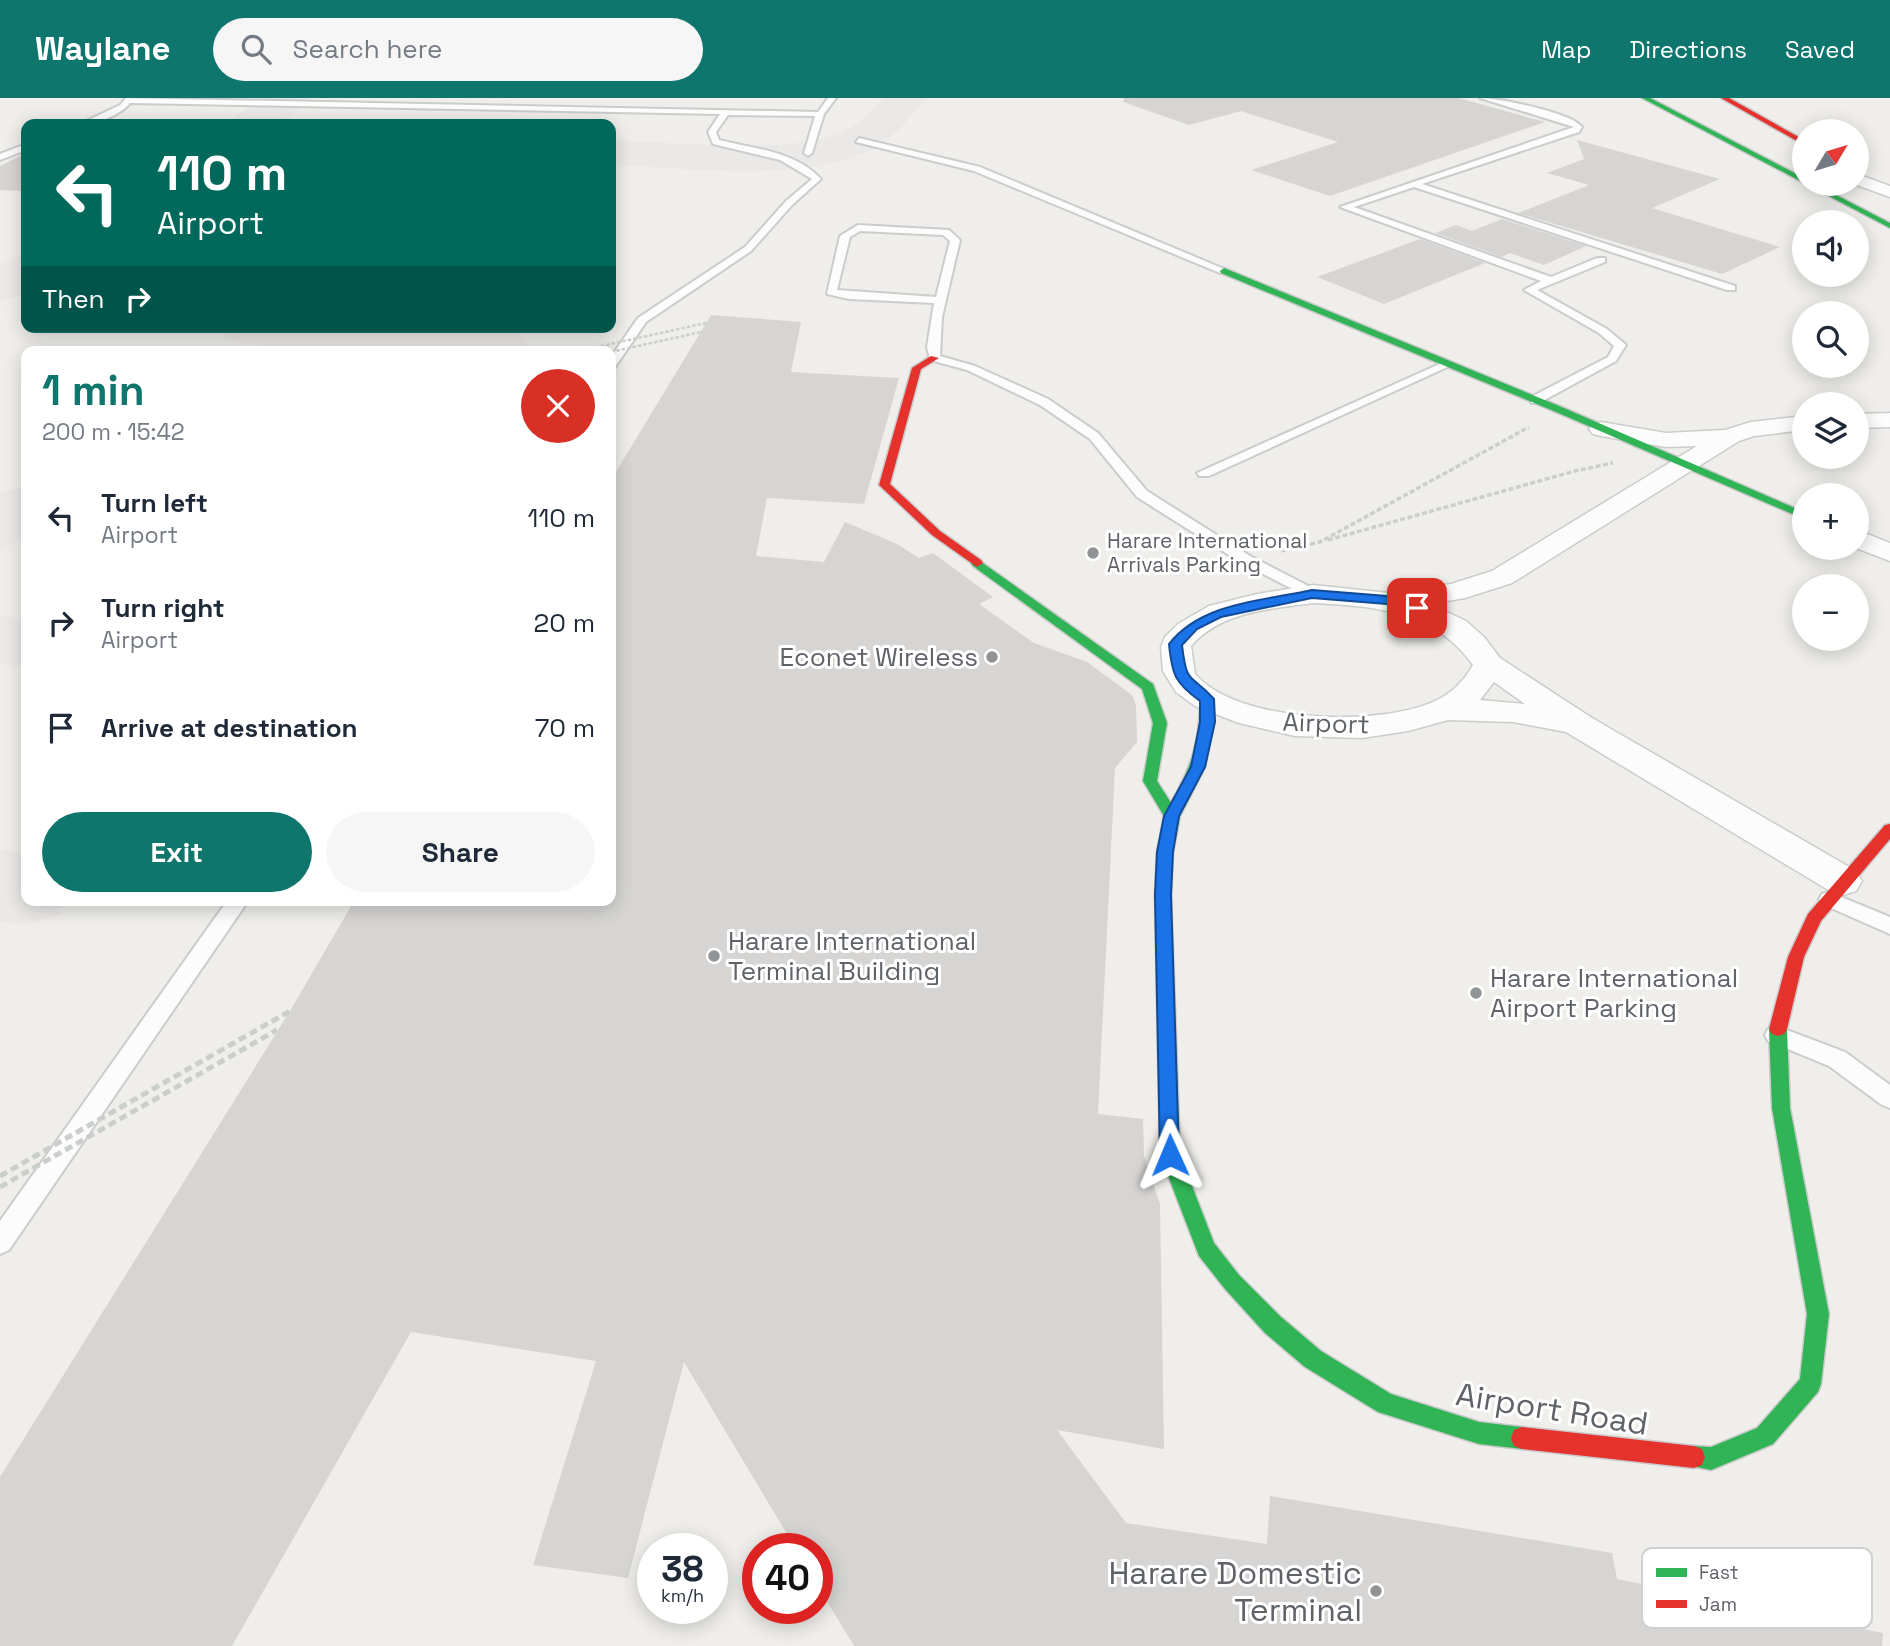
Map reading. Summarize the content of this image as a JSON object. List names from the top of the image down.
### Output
{
  "streets": {
    "street": ["Airport", "Airport Road"]
  },
  "crossings": [
    ["Airport", "Airport Road"]
  ],
  "places": [
    "Harare International Arrivals Parking",
    "Econet Wireless",
    "Harare International Terminal Building",
    "Harare International Airport Parking",
    "Harare Domestic Terminal"
  ],
  "legend": ["Fast", "Jam"],
  "north": "top right",
  "page": {
    "header": "Waylane",
    "search": "Search here",
    "nav": ["Map", "Directions", "Saved"],
    "map_buttons": ["+", "−"],
    "turn": ["110 m", "Airport"],
    "then": "Then",
    "heading": ["1 min", "200 m · 15:42"],
    "list": [
      {
        "name": "Turn left",
        "note": "Airport",
        "value": "110 m"
      },
      {
        "name": "Turn right",
        "note": "Airport",
        "value": "20 m"
      },
      {
        "name": "Arrive at destination",
        "value": "70 m"
      }
    ],
    "buttons": ["Exit", "Share"],
    "speed": "38 km/h",
    "limit": "40"
  }
}
